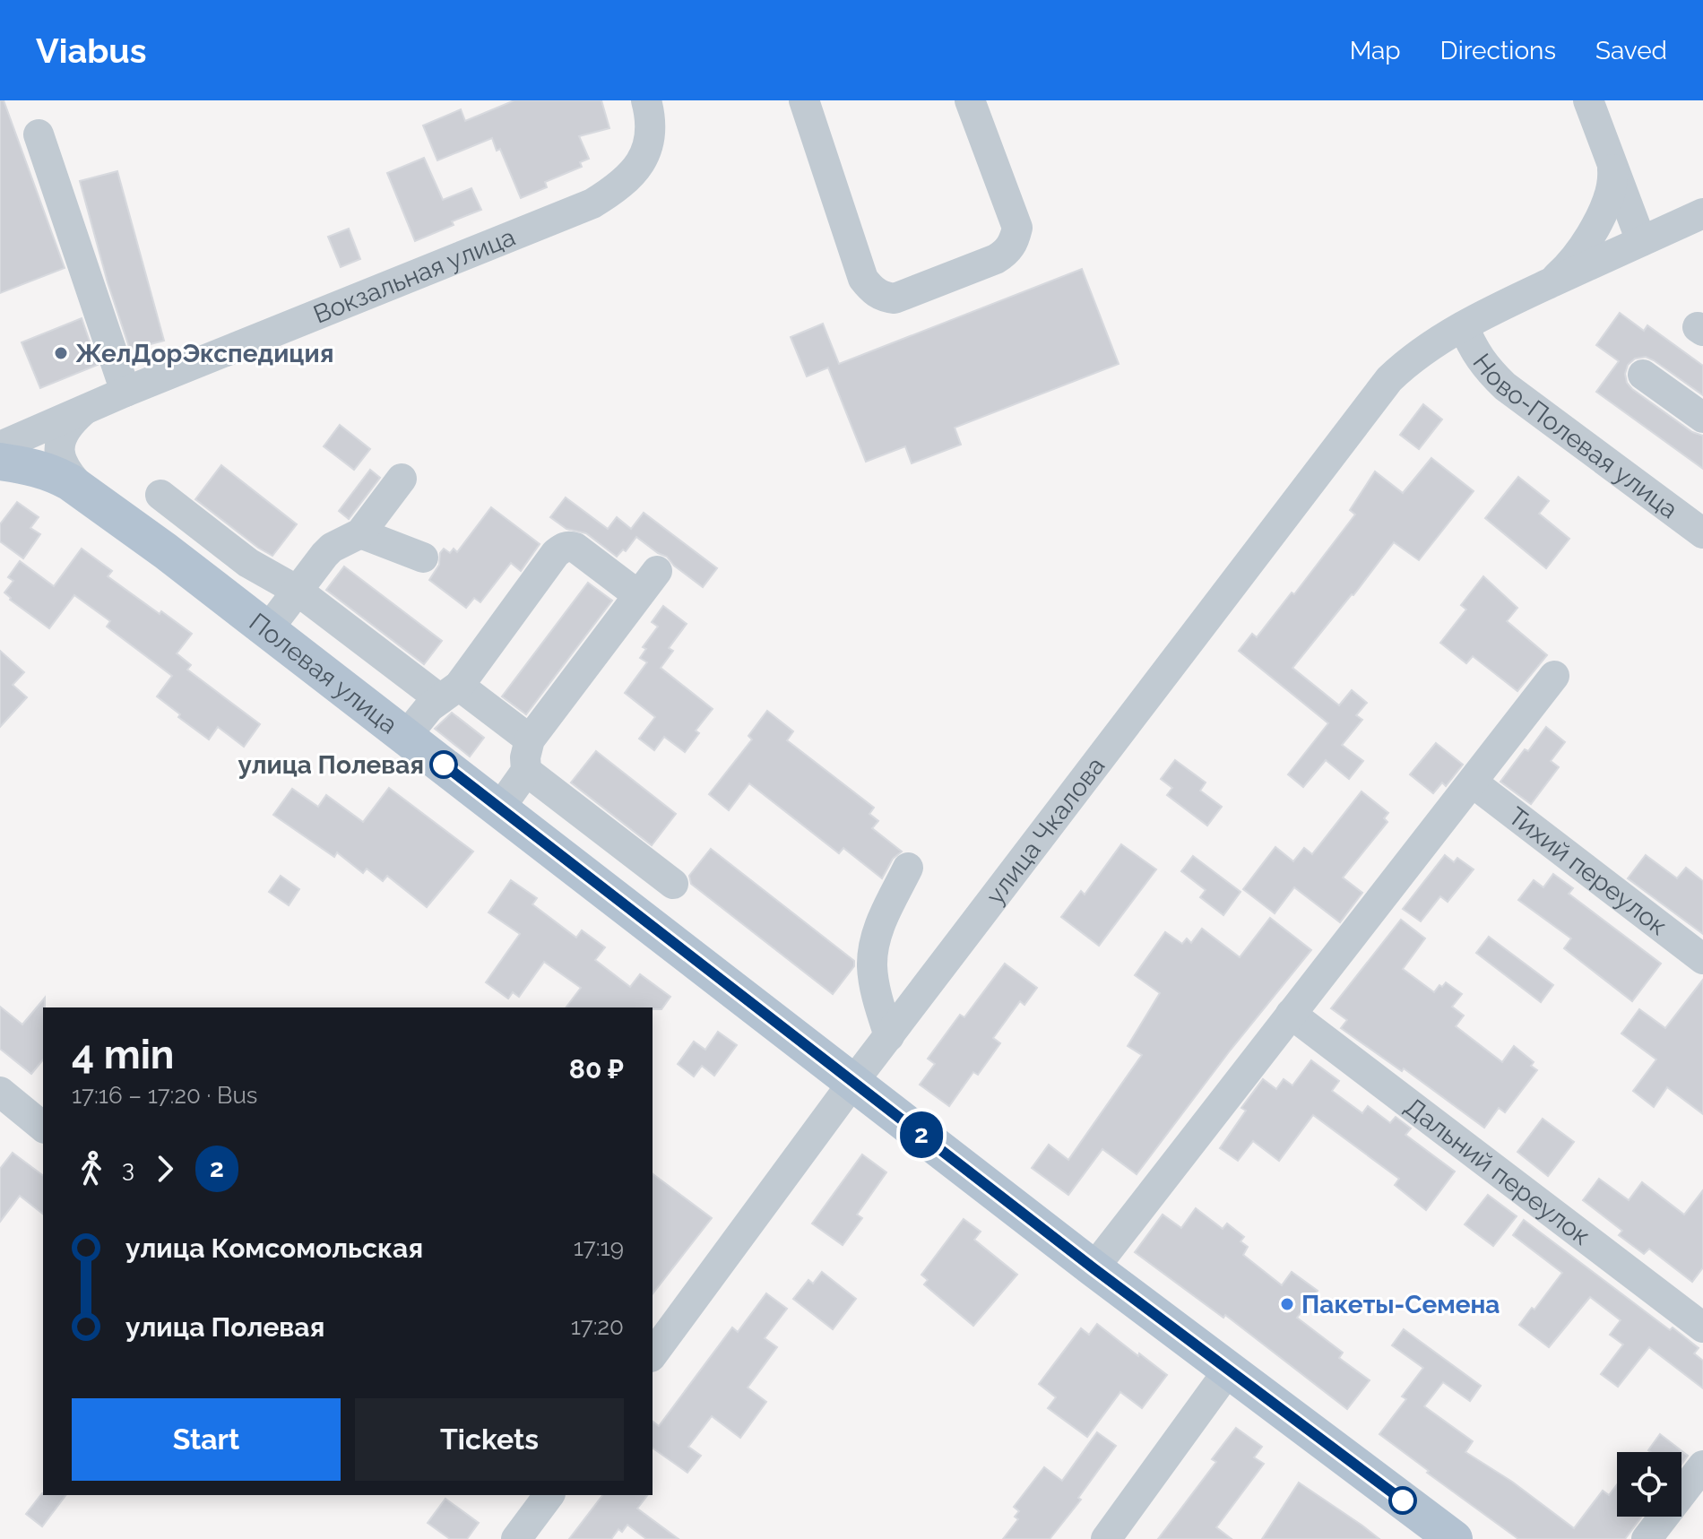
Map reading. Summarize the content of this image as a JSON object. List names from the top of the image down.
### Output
{
  "streets": {
    "main road": ["Полевая улица"],
    "street": [
      "Вокзальная улица",
      "Ново-Полевая улица",
      "улица Чкалова",
      "Тихий переулок",
      "Дальний переулок"
    ]
  },
  "crossings": [
    ["Ново-Полевая улица", "улица Чкалова"],
    ["Полевая улица", "улица Чкалова"]
  ],
  "places": ["ЖелДорЭкспедиция", "улица Полевая", "Пакеты-Семена"],
  "lines": ["bus line 2"],
  "page": {
    "header": "Viabus",
    "nav": ["Map", "Directions", "Saved"],
    "on_map": "2",
    "heading": ["4 min", "17:16 – 17:20 · Bus", "80 ₽"],
    "legs": ["3", "2"],
    "list": [
      {
        "name": "улица Комсомольская",
        "value": "17:19"
      },
      {
        "name": "улица Полевая",
        "value": "17:20"
      }
    ],
    "buttons": ["Start", "Tickets"]
  }
}
